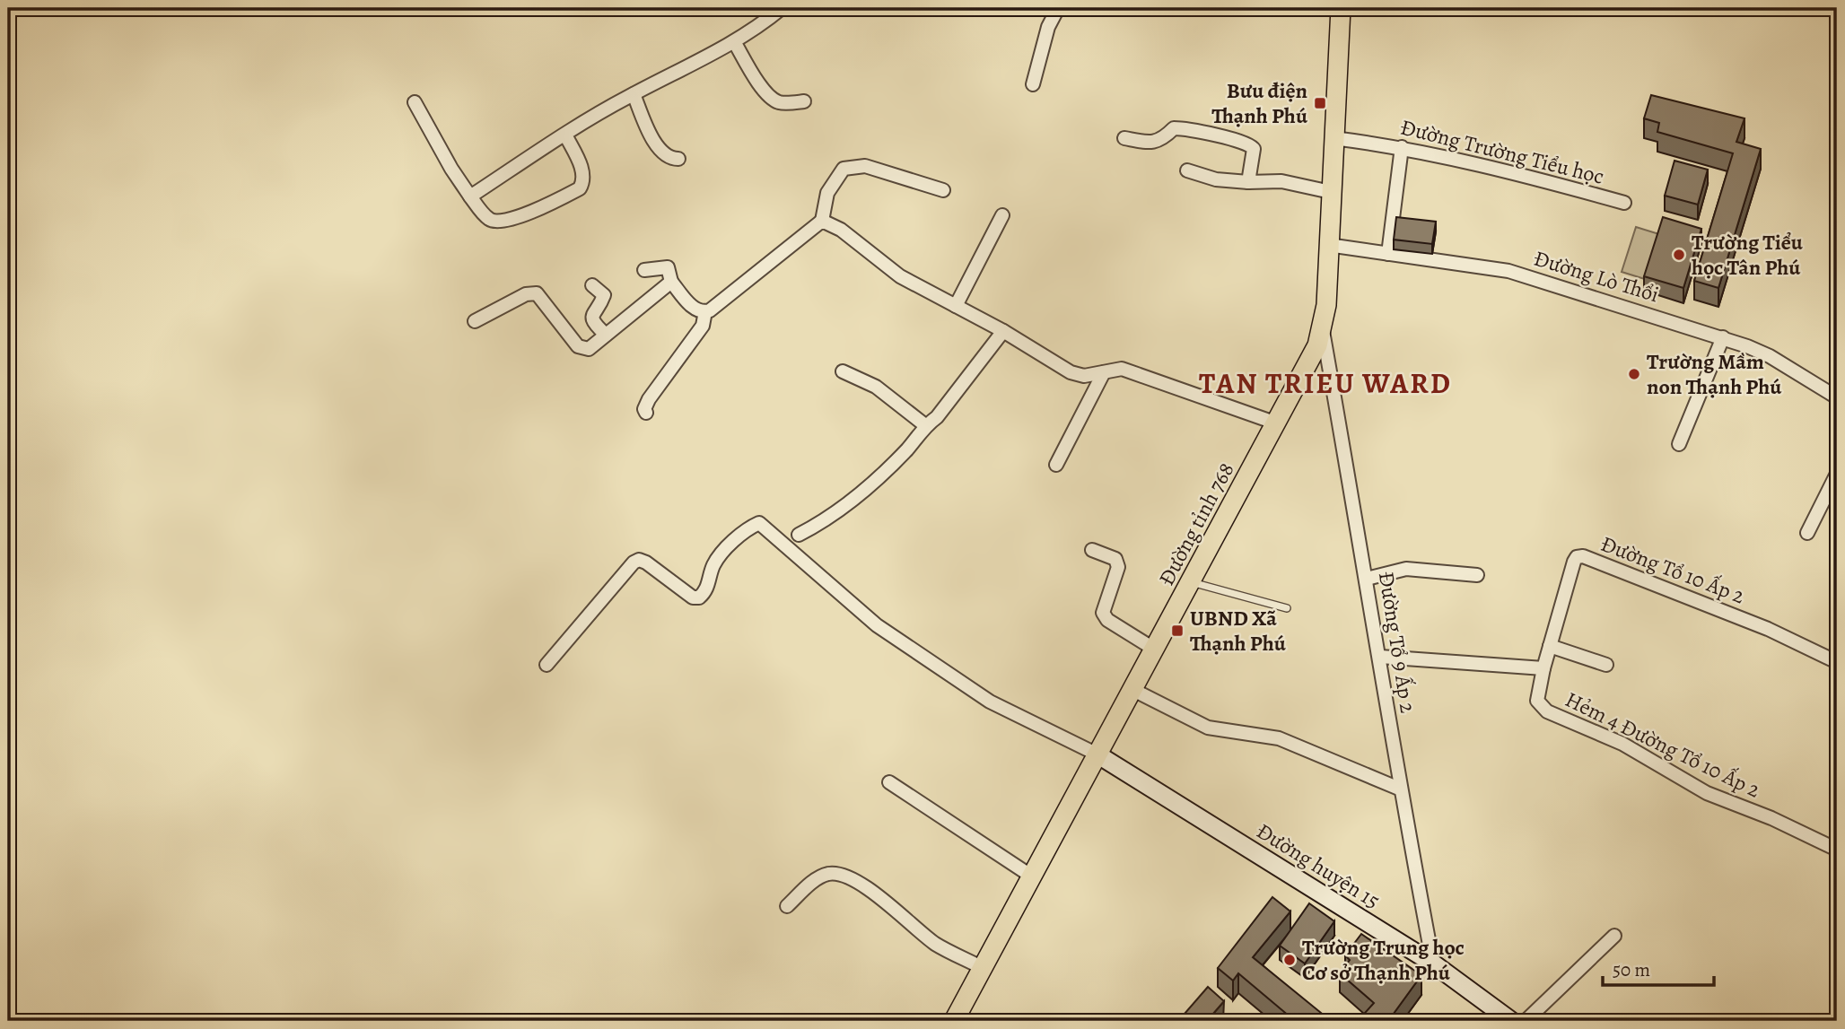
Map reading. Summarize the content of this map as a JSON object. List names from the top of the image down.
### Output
{
  "streets": {
    "main road": ["Đường tỉnh 768"],
    "street": [
      "Đường Trường Tiểu học",
      "Đường Lò Thổi",
      "Đường Tổ 10 Ấp 2",
      "Đường Tổ 9 Ấp 2",
      "Hẻm 4 Đường Tổ 10 Ấp 2",
      "Đường huyện 15"
    ]
  },
  "crossings": [
    ["Đường Trường Tiểu học", "Đường tỉnh 768"],
    ["Đường Lò Thổi", "Đường tỉnh 768"],
    ["Đường tỉnh 768", "Đường Tổ 9 Ấp 2"],
    ["Đường tỉnh 768", "Đường huyện 15"],
    ["Đường Tổ 10 Ấp 2", "Hẻm 4 Đường Tổ 10 Ấp 2"],
    ["Đường Tổ 9 Ấp 2", "Đường huyện 15"]
  ],
  "districts": ["TAN TRIEU WARD"],
  "places": {
    "transit": ["Bưu điện Thạnh Phú", "UBND Xã Thạnh Phú"],
    "other": ["Trường Tiểu học Tân Phú", "Trường Mầm non Thạnh Phú", "Trường Trung học Cơ sở Thạnh Phú"]
  },
  "scale_bar": "50 m"
}
